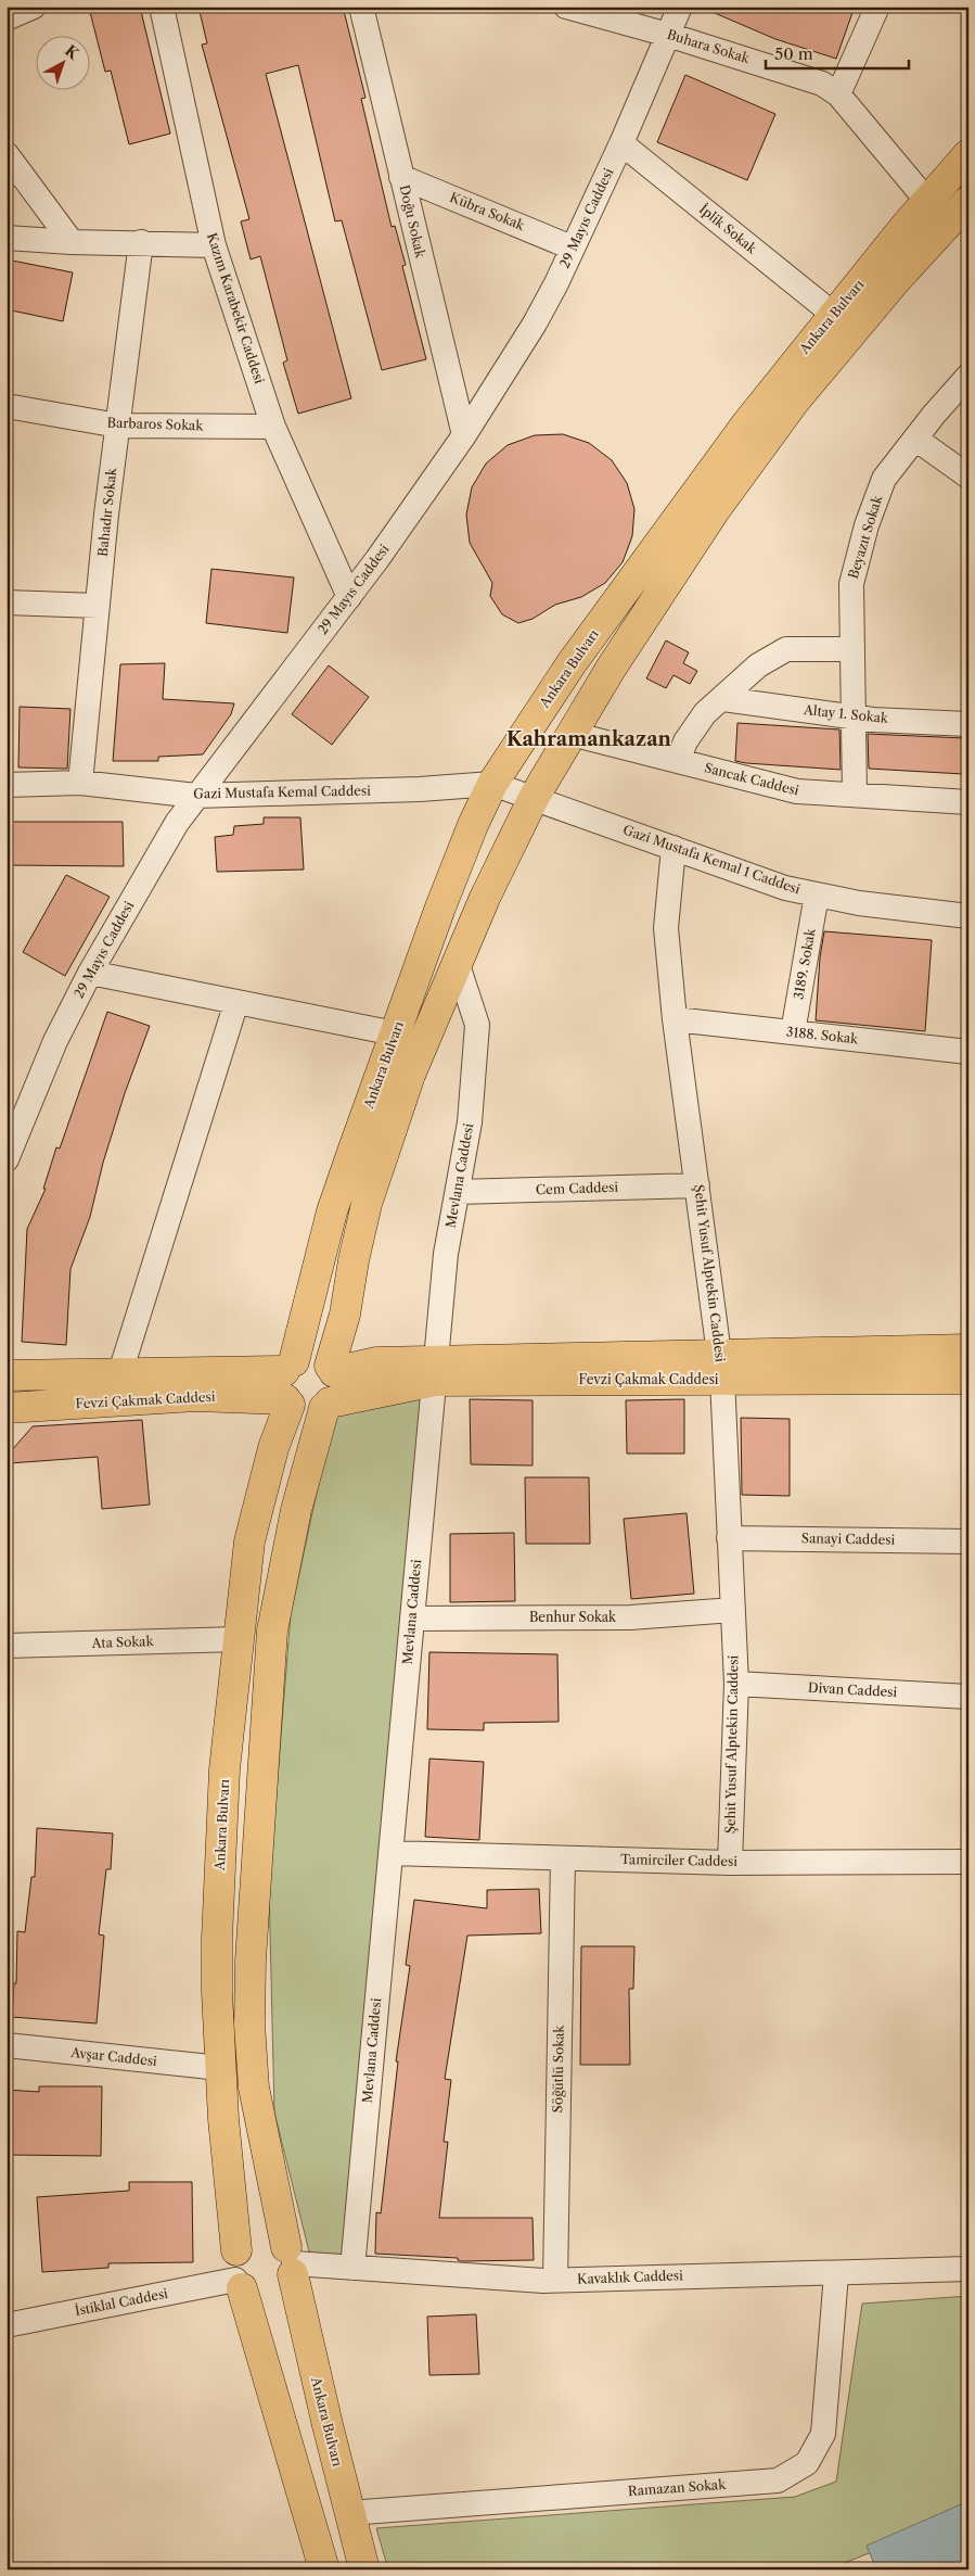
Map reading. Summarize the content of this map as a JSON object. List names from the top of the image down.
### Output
{
  "streets": {
    "main road": ["Ankara Bulvarı", "Fevzi Çakmak Caddesi"],
    "street": [
      "Buhara Sokak",
      "Kübra Sokak",
      "29 Mayıs Caddesi",
      "Doğu Sokak",
      "İplik Sokak",
      "Kazım Karabekir Caddesi",
      "Barbaros Sokak",
      "Bahadır Sokak",
      "Beyazıt Sokak",
      "Altay 1. Sokak",
      "Sancak Caddesi",
      "Gazi Mustafa Kemal Caddesi",
      "Gazi Mustafa Kemal 1 Caddesi",
      "3189. Sokak",
      "3188. Sokak",
      "Mevlana Caddesi",
      "Cem Caddesi",
      "Şehit Yusuf Alptekin Caddesi",
      "Sanayi Caddesi",
      "Benhur Sokak",
      "Ata Sokak",
      "Divan Caddesi",
      "Tamirciler Caddesi",
      "Avşar Caddesi",
      "Söğütlü Sokak",
      "Kavaklık Caddesi",
      "İstiklal Caddesi",
      "Ramazan Sokak"
    ]
  },
  "crossings": [
    ["Buhara Sokak", "29 Mayıs Caddesi"],
    ["Buhara Sokak", "Ankara Bulvarı"],
    ["Kübra Sokak", "29 Mayıs Caddesi"],
    ["Kübra Sokak", "Doğu Sokak"],
    ["29 Mayıs Caddesi", "Doğu Sokak"],
    ["29 Mayıs Caddesi", "İplik Sokak"],
    ["29 Mayıs Caddesi", "Kazım Karabekir Caddesi"],
    ["29 Mayıs Caddesi", "Gazi Mustafa Kemal Caddesi"],
    ["İplik Sokak", "Ankara Bulvarı"],
    ["Kazım Karabekir Caddesi", "Barbaros Sokak"],
    ["Ankara Bulvarı", "Sancak Caddesi"],
    ["Ankara Bulvarı", "Gazi Mustafa Kemal Caddesi"],
    ["Ankara Bulvarı", "Gazi Mustafa Kemal 1 Caddesi"],
    ["Ankara Bulvarı", "Mevlana Caddesi"],
    ["Ankara Bulvarı", "Fevzi Çakmak Caddesi"],
    ["Ankara Bulvarı", "Ata Sokak"],
    ["Ankara Bulvarı", "Avşar Caddesi"],
    ["Ankara Bulvarı", "Kavaklık Caddesi"],
    ["Ankara Bulvarı", "İstiklal Caddesi"],
    ["Ankara Bulvarı", "Ramazan Sokak"],
    ["Barbaros Sokak", "Bahadır Sokak"],
    ["Bahadır Sokak", "Gazi Mustafa Kemal Caddesi"],
    ["Beyazıt Sokak", "Altay 1. Sokak"],
    ["Beyazıt Sokak", "Sancak Caddesi"],
    ["Gazi Mustafa Kemal Caddesi", "Gazi Mustafa Kemal 1 Caddesi"],
    ["Gazi Mustafa Kemal 1 Caddesi", "3189. Sokak"],
    ["Gazi Mustafa Kemal 1 Caddesi", "Şehit Yusuf Alptekin Caddesi"],
    ["3189. Sokak", "3188. Sokak"],
    ["3188. Sokak", "Şehit Yusuf Alptekin Caddesi"],
    ["Mevlana Caddesi", "Cem Caddesi"],
    ["Mevlana Caddesi", "Fevzi Çakmak Caddesi"],
    ["Mevlana Caddesi", "Benhur Sokak"],
    ["Mevlana Caddesi", "Tamirciler Caddesi"],
    ["Mevlana Caddesi", "Kavaklık Caddesi"],
    ["Cem Caddesi", "Şehit Yusuf Alptekin Caddesi"],
    ["Şehit Yusuf Alptekin Caddesi", "Fevzi Çakmak Caddesi"],
    ["Şehit Yusuf Alptekin Caddesi", "Sanayi Caddesi"],
    ["Şehit Yusuf Alptekin Caddesi", "Benhur Sokak"],
    ["Şehit Yusuf Alptekin Caddesi", "Divan Caddesi"],
    ["Şehit Yusuf Alptekin Caddesi", "Tamirciler Caddesi"],
    ["Tamirciler Caddesi", "Söğütlü Sokak"],
    ["Söğütlü Sokak", "Kavaklık Caddesi"],
    ["Kavaklık Caddesi", "İstiklal Caddesi"],
    ["Kavaklık Caddesi", "Ramazan Sokak"]
  ],
  "districts": ["Kahramankazan"],
  "scale_bar": "50 m",
  "north": "top right"
}
